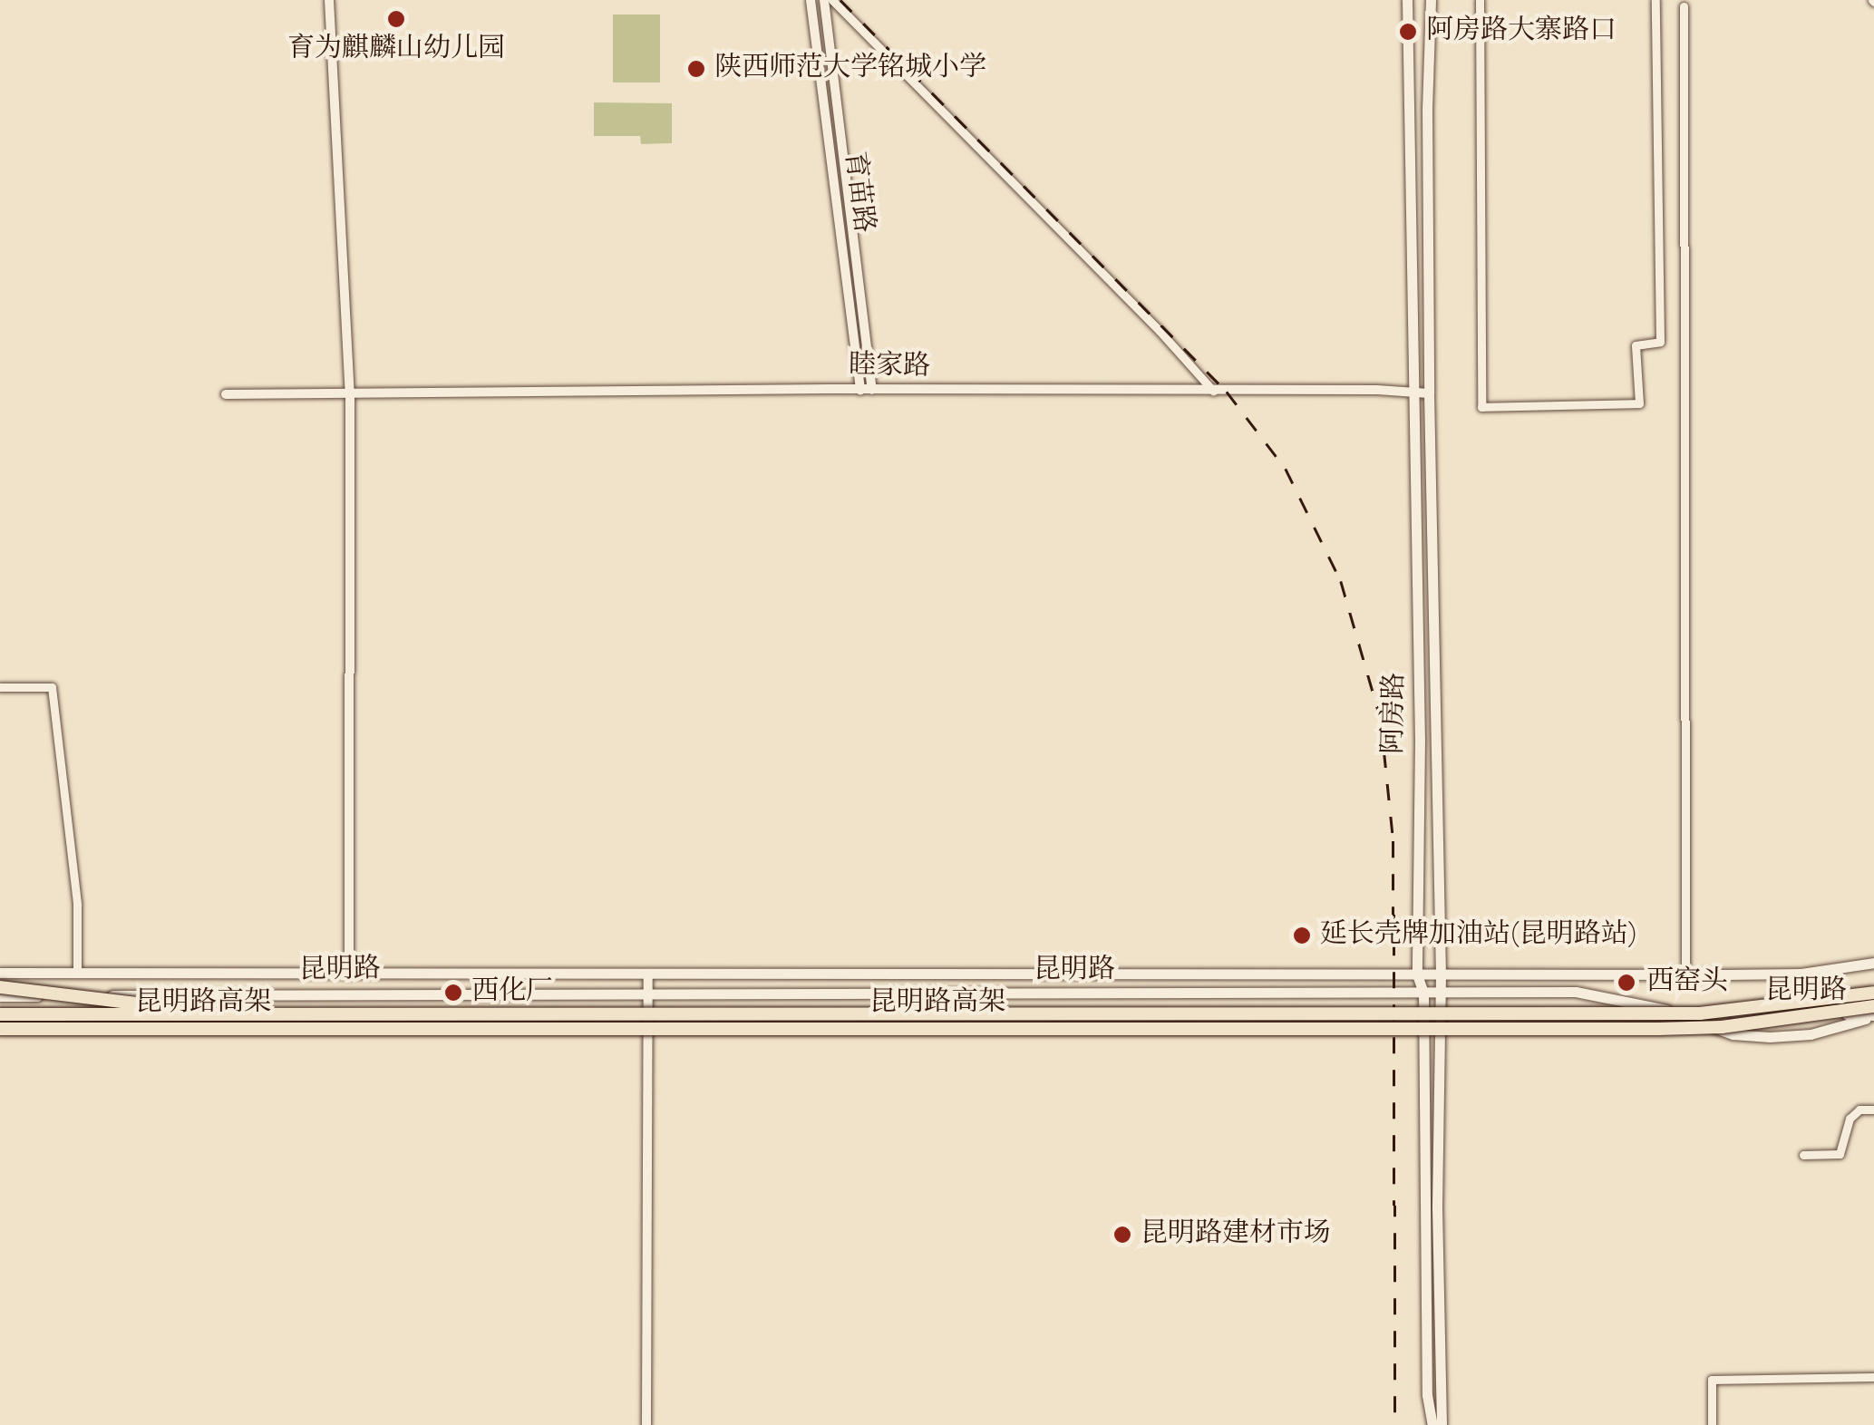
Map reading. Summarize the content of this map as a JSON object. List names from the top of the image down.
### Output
{
  "streets": {
    "highway": ["昆明路高架"],
    "main road": ["阿房路", "昆明路"],
    "street": ["育苗路", "睦家路"]
  },
  "crossings": [
    ["育苗路", "睦家路"],
    ["睦家路", "阿房路"],
    ["阿房路", "昆明路"]
  ],
  "places": [
    "育为麒麟山幼儿园",
    "阿房路大寨路口",
    "陕西师范大学铭城小学",
    "延长壳牌加油站(昆明路站)",
    "西窑头",
    "西化厂",
    "昆明路建材市场"
  ]
}
